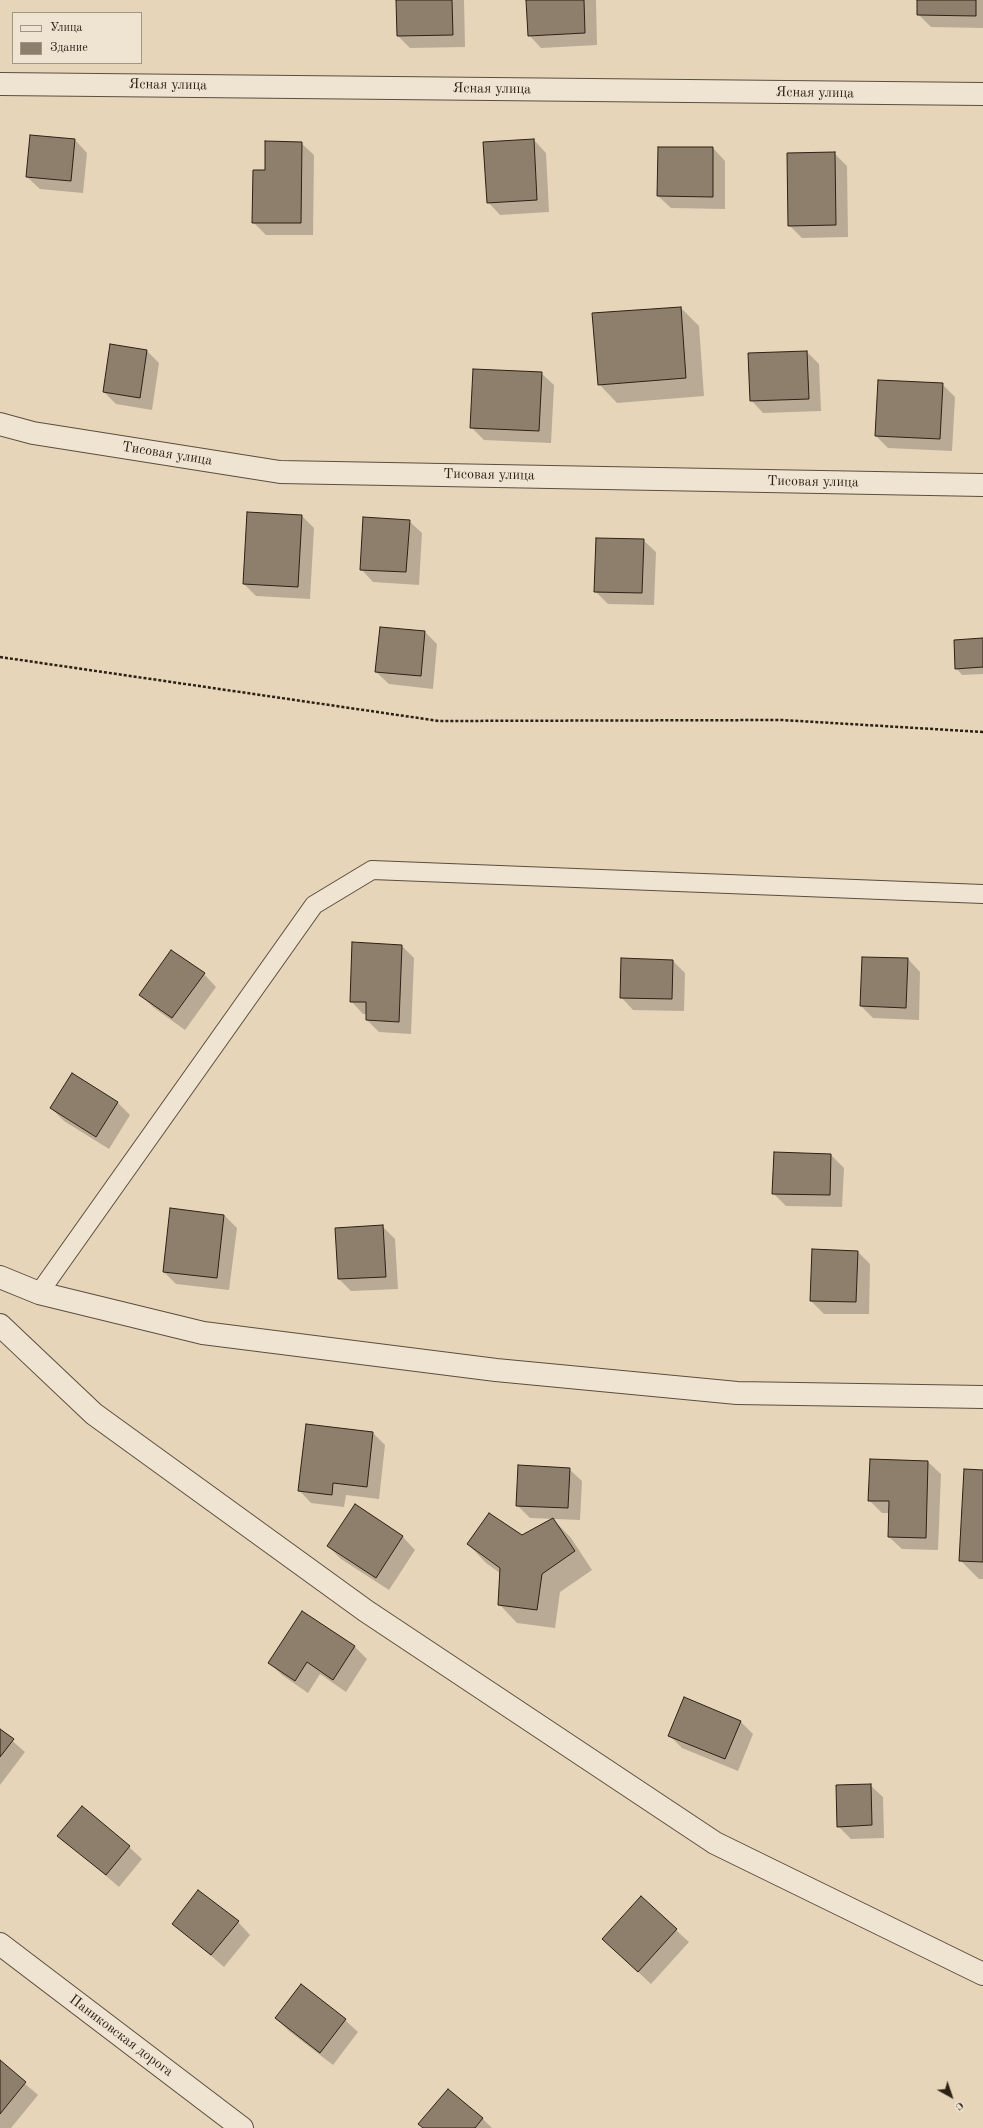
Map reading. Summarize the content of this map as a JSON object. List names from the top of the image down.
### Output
{
  "streets": {
    "street": ["Ясная улица", "Тисовая улица", "Паниковская дорога"]
  },
  "legend": ["Улица", "Здание"],
  "north": "bottom right"
}
